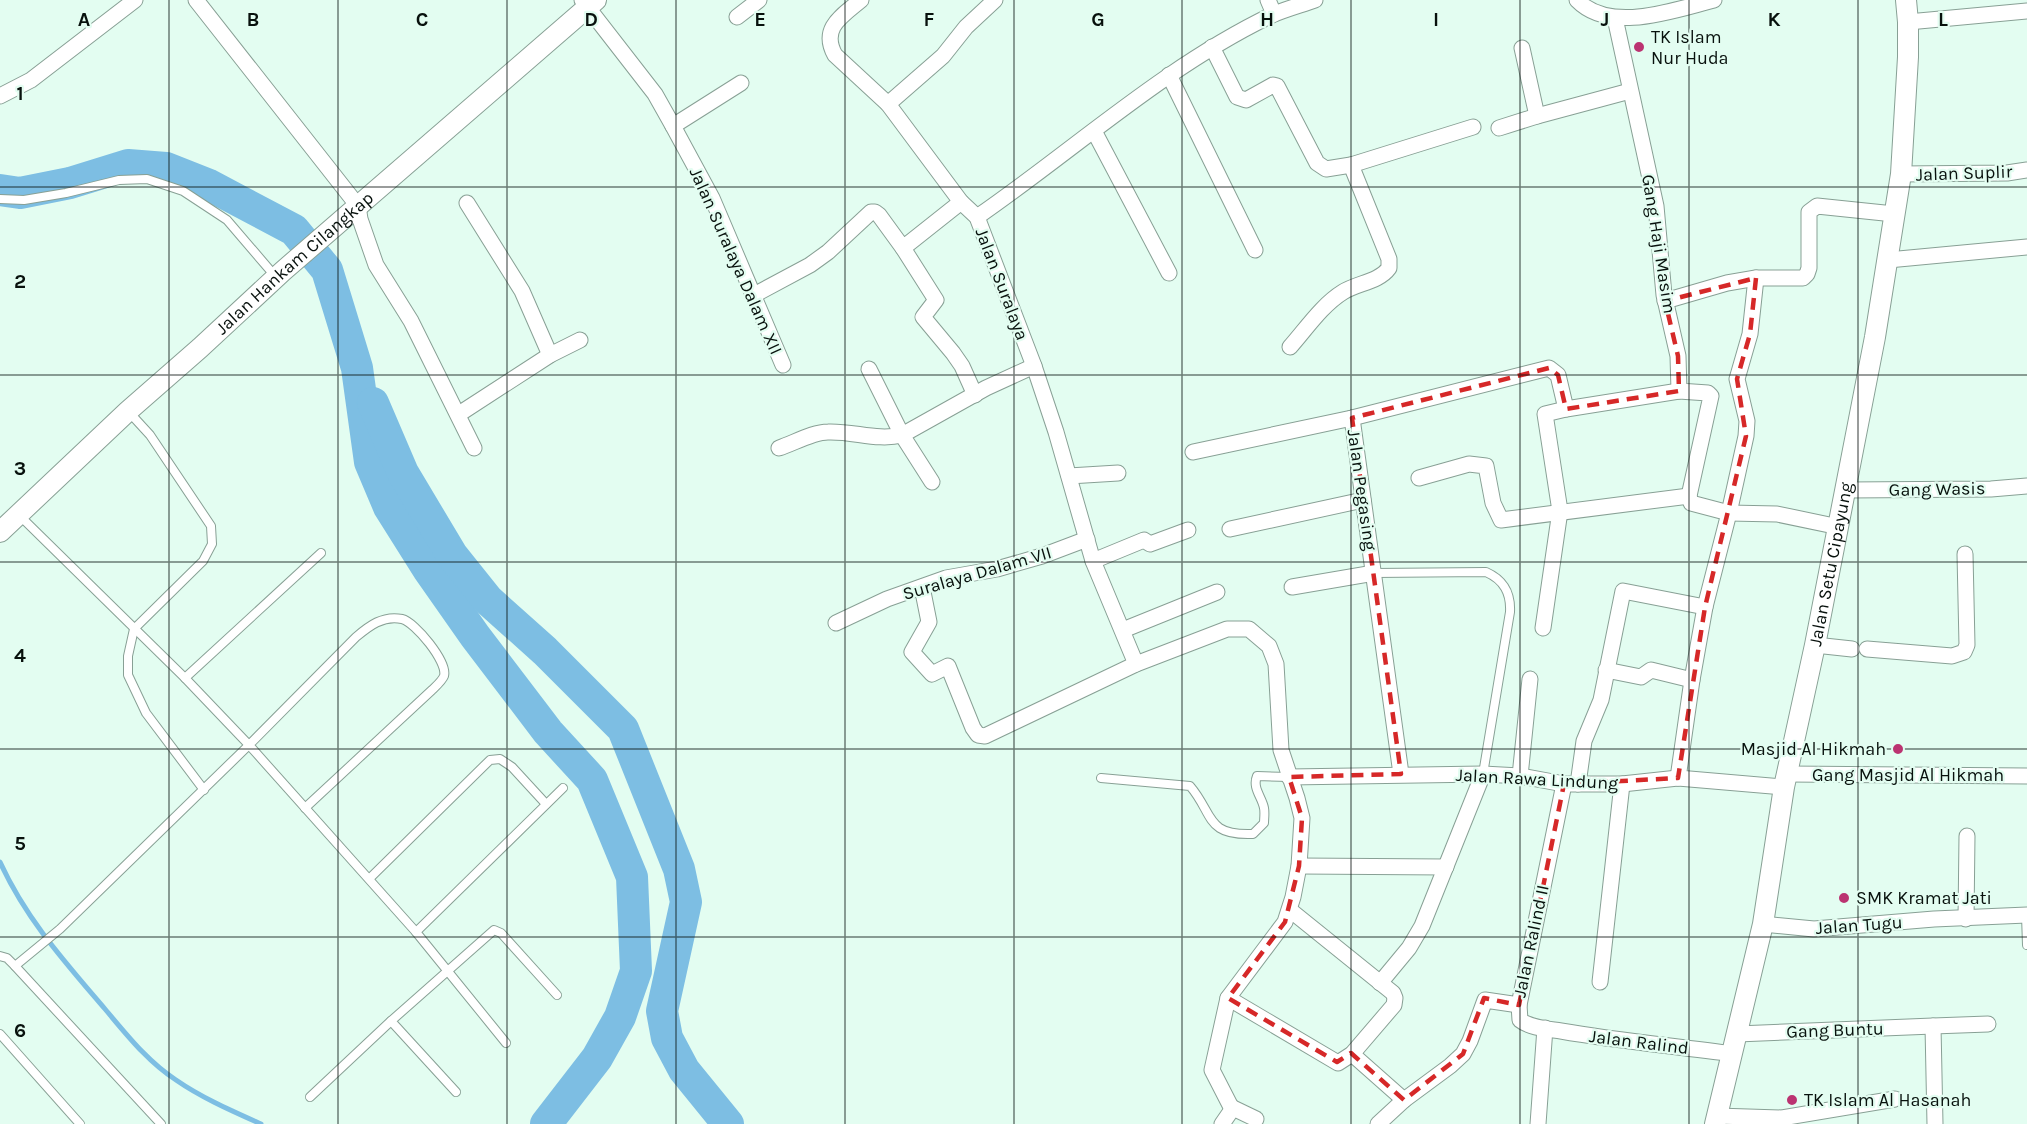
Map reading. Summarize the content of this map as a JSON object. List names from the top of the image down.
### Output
{
  "streets": {
    "street": [
      "Jalan Suplir",
      "Gang Haji Masim",
      "Jalan Suralaya Dalam XII",
      "Jalan Hankam Cilangkap",
      "Jalan Suralaya",
      "Gang Wasis",
      "Jalan Pegasing",
      "Jalan Setu Cipayung",
      "Suralaya Dalam VII",
      "Gang Masjid Al Hikmah",
      "Jalan Rawa Lindung",
      "Jalan Tugu",
      "Jalan Ralind II",
      "Gang Buntu",
      "Jalan Ralind"
    ]
  },
  "crossings": [
    ["Jalan Suplir", "Jalan Setu Cipayung"],
    ["Jalan Suralaya Dalam XII", "Jalan Hankam Cilangkap"],
    ["Jalan Suralaya", "Suralaya Dalam VII"],
    ["Gang Wasis", "Jalan Setu Cipayung"],
    ["Jalan Pegasing", "Jalan Rawa Lindung"],
    ["Jalan Setu Cipayung", "Gang Masjid Al Hikmah"],
    ["Jalan Setu Cipayung", "Jalan Rawa Lindung"],
    ["Jalan Setu Cipayung", "Jalan Tugu"],
    ["Jalan Setu Cipayung", "Gang Buntu"],
    ["Jalan Setu Cipayung", "Jalan Ralind"],
    ["Gang Masjid Al Hikmah", "Jalan Rawa Lindung"],
    ["Jalan Rawa Lindung", "Jalan Ralind II"],
    ["Jalan Ralind II", "Jalan Ralind"]
  ],
  "places": [
    "TK Islam Nur Huda",
    "Masjid Al Hikmah",
    "SMK Kramat Jati",
    "TK Islam Al Hasanah"
  ],
  "grid": {
    "columns": [
      "A",
      "B",
      "C",
      "D",
      "E",
      "F",
      "G",
      "H",
      "I",
      "J",
      "K",
      "L"
    ],
    "rows": [
      "1",
      "2",
      "3",
      "4",
      "5",
      "6"
    ]
  }
}
